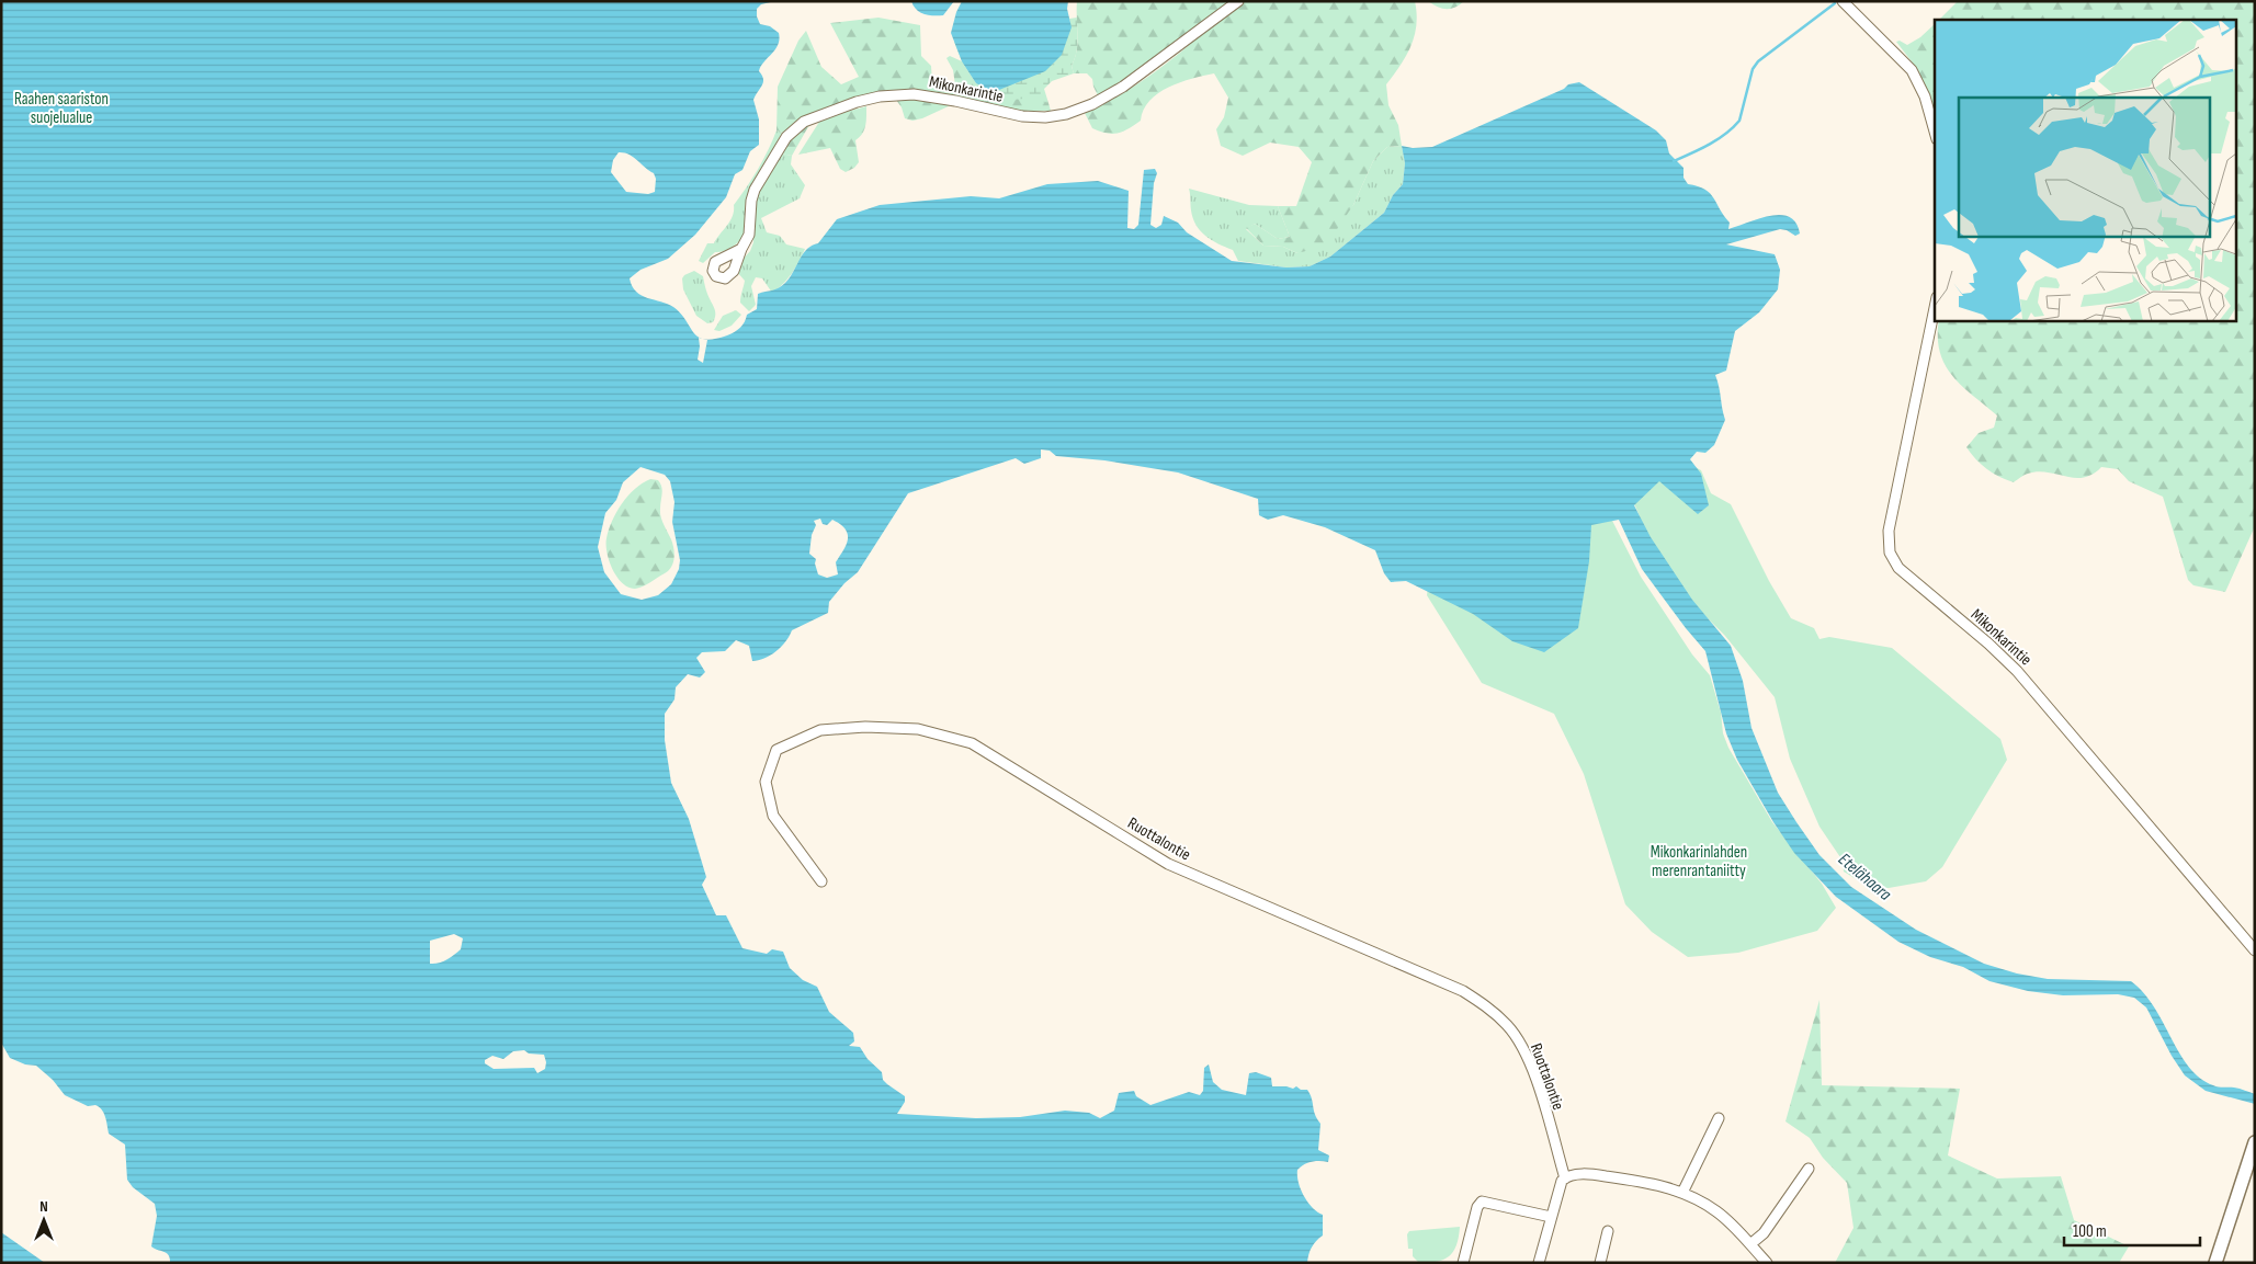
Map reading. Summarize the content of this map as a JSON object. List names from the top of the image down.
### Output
{
  "streets": {
    "street": ["Mikonkarintie", "Ruottalontie"]
  },
  "water": ["Etelähaara"],
  "parks": ["Raahen saariston suojelualue", "Mikonkarinlahden merenrantaniitty"],
  "scale_bar": "100 m",
  "north": "top"
}
